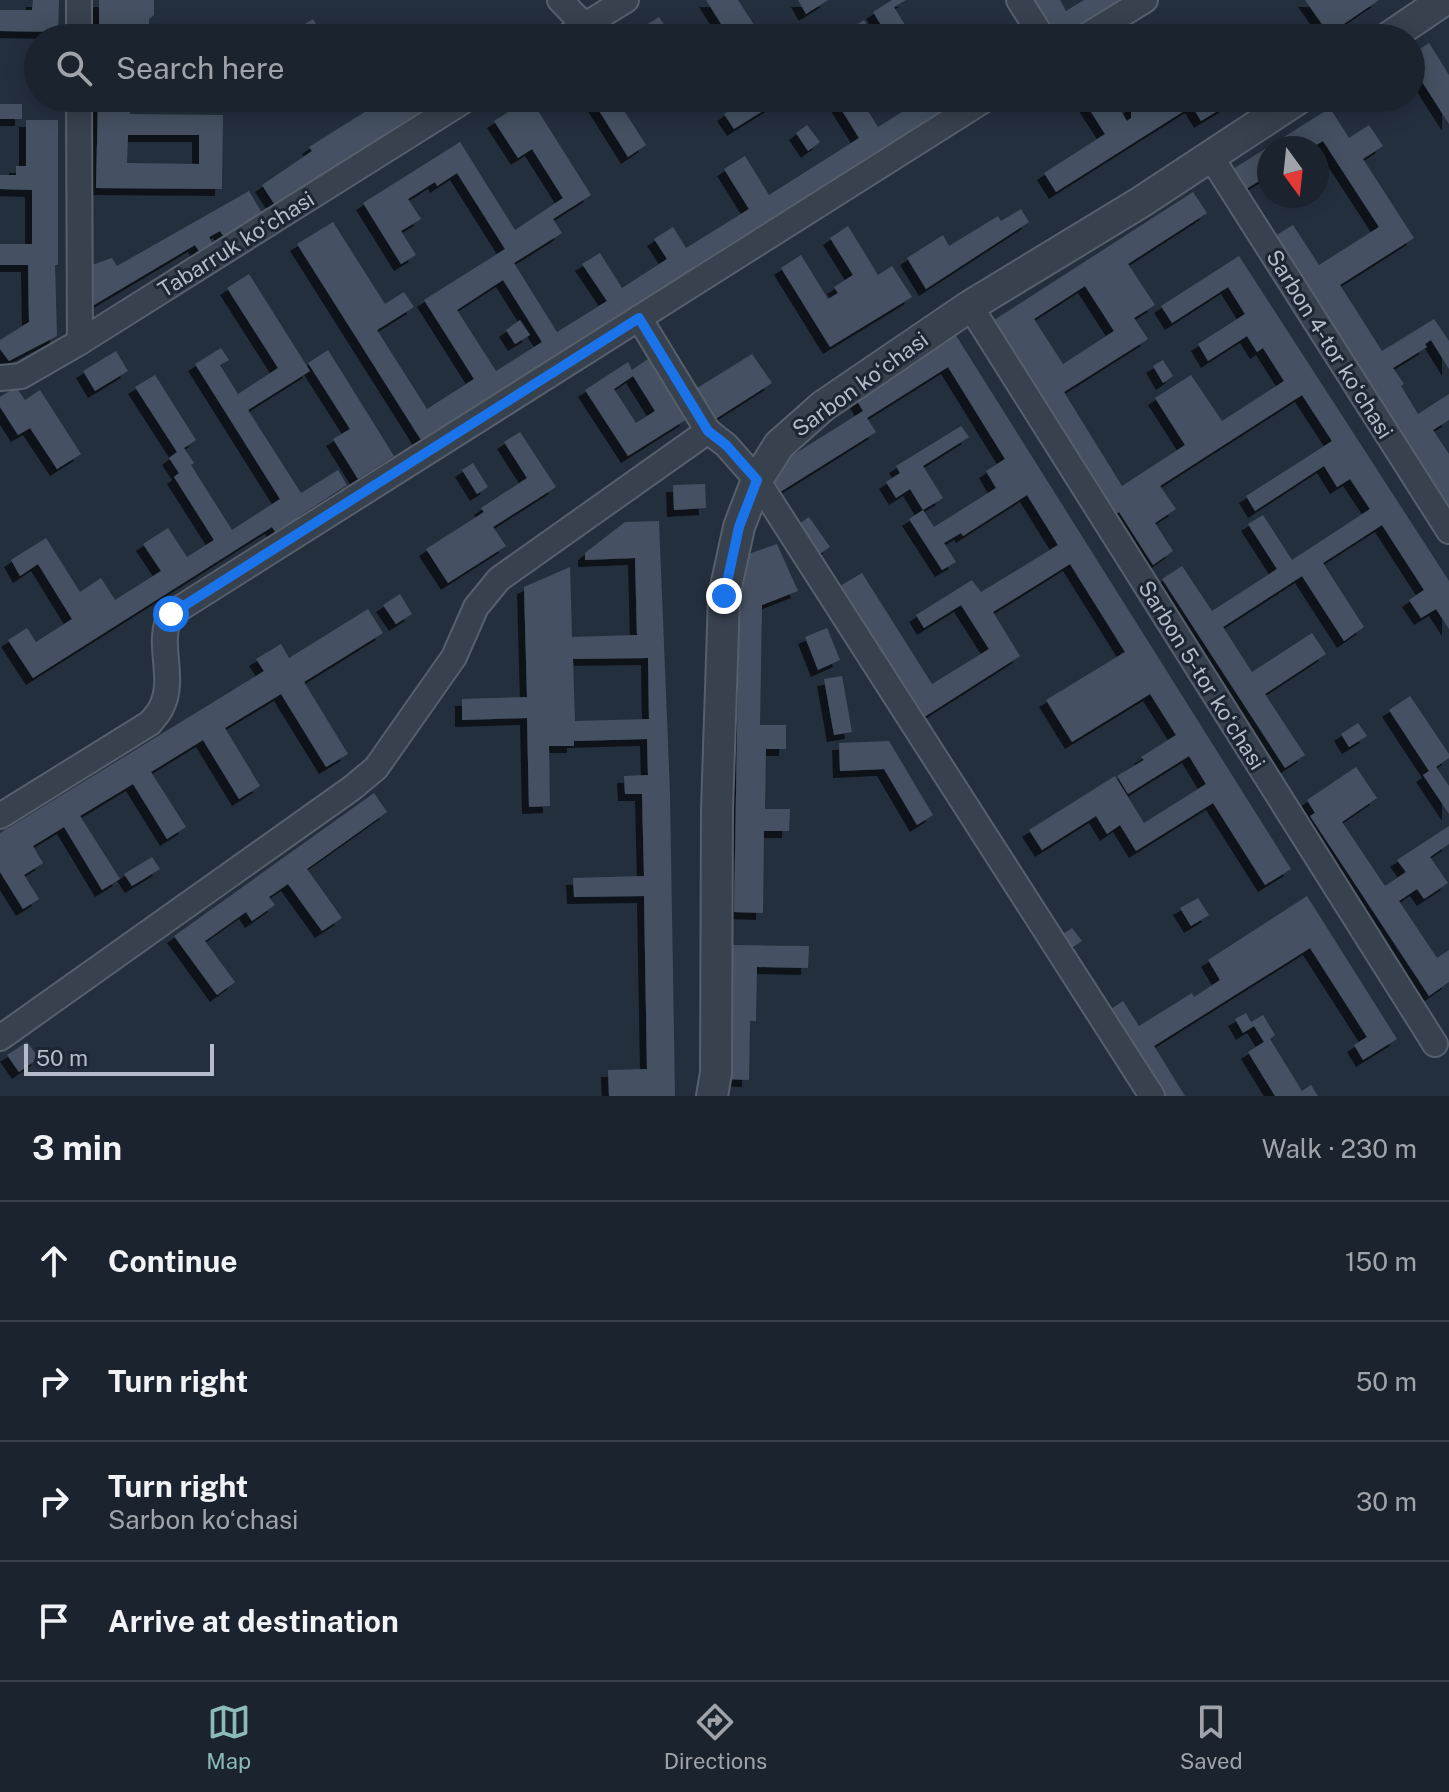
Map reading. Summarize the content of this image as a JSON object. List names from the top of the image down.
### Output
{
  "streets": {
    "street": [
      "Tabarruk koʻchasi",
      "Sarbon 4-tor koʻchasi",
      "Sarbon koʻchasi",
      "Sarbon 5-tor koʻchasi"
    ]
  },
  "crossings": [
    ["Sarbon 4-tor koʻchasi", "Sarbon koʻchasi"],
    ["Sarbon koʻchasi", "Sarbon 5-tor koʻchasi"]
  ],
  "scale_bar": "50 m",
  "north": "bottom",
  "page": {
    "search": "Search here",
    "scale": "50 m",
    "heading": ["3 min", "Walk · 230 m"],
    "list": [
      ["Continue", "150 m"],
      ["Turn right", "50 m"],
      ["Turn right", "Sarbon koʻchasi", "30 m"],
      "Arrive at destination"
    ],
    "nav": ["Map", "Directions", "Saved"]
  }
}
